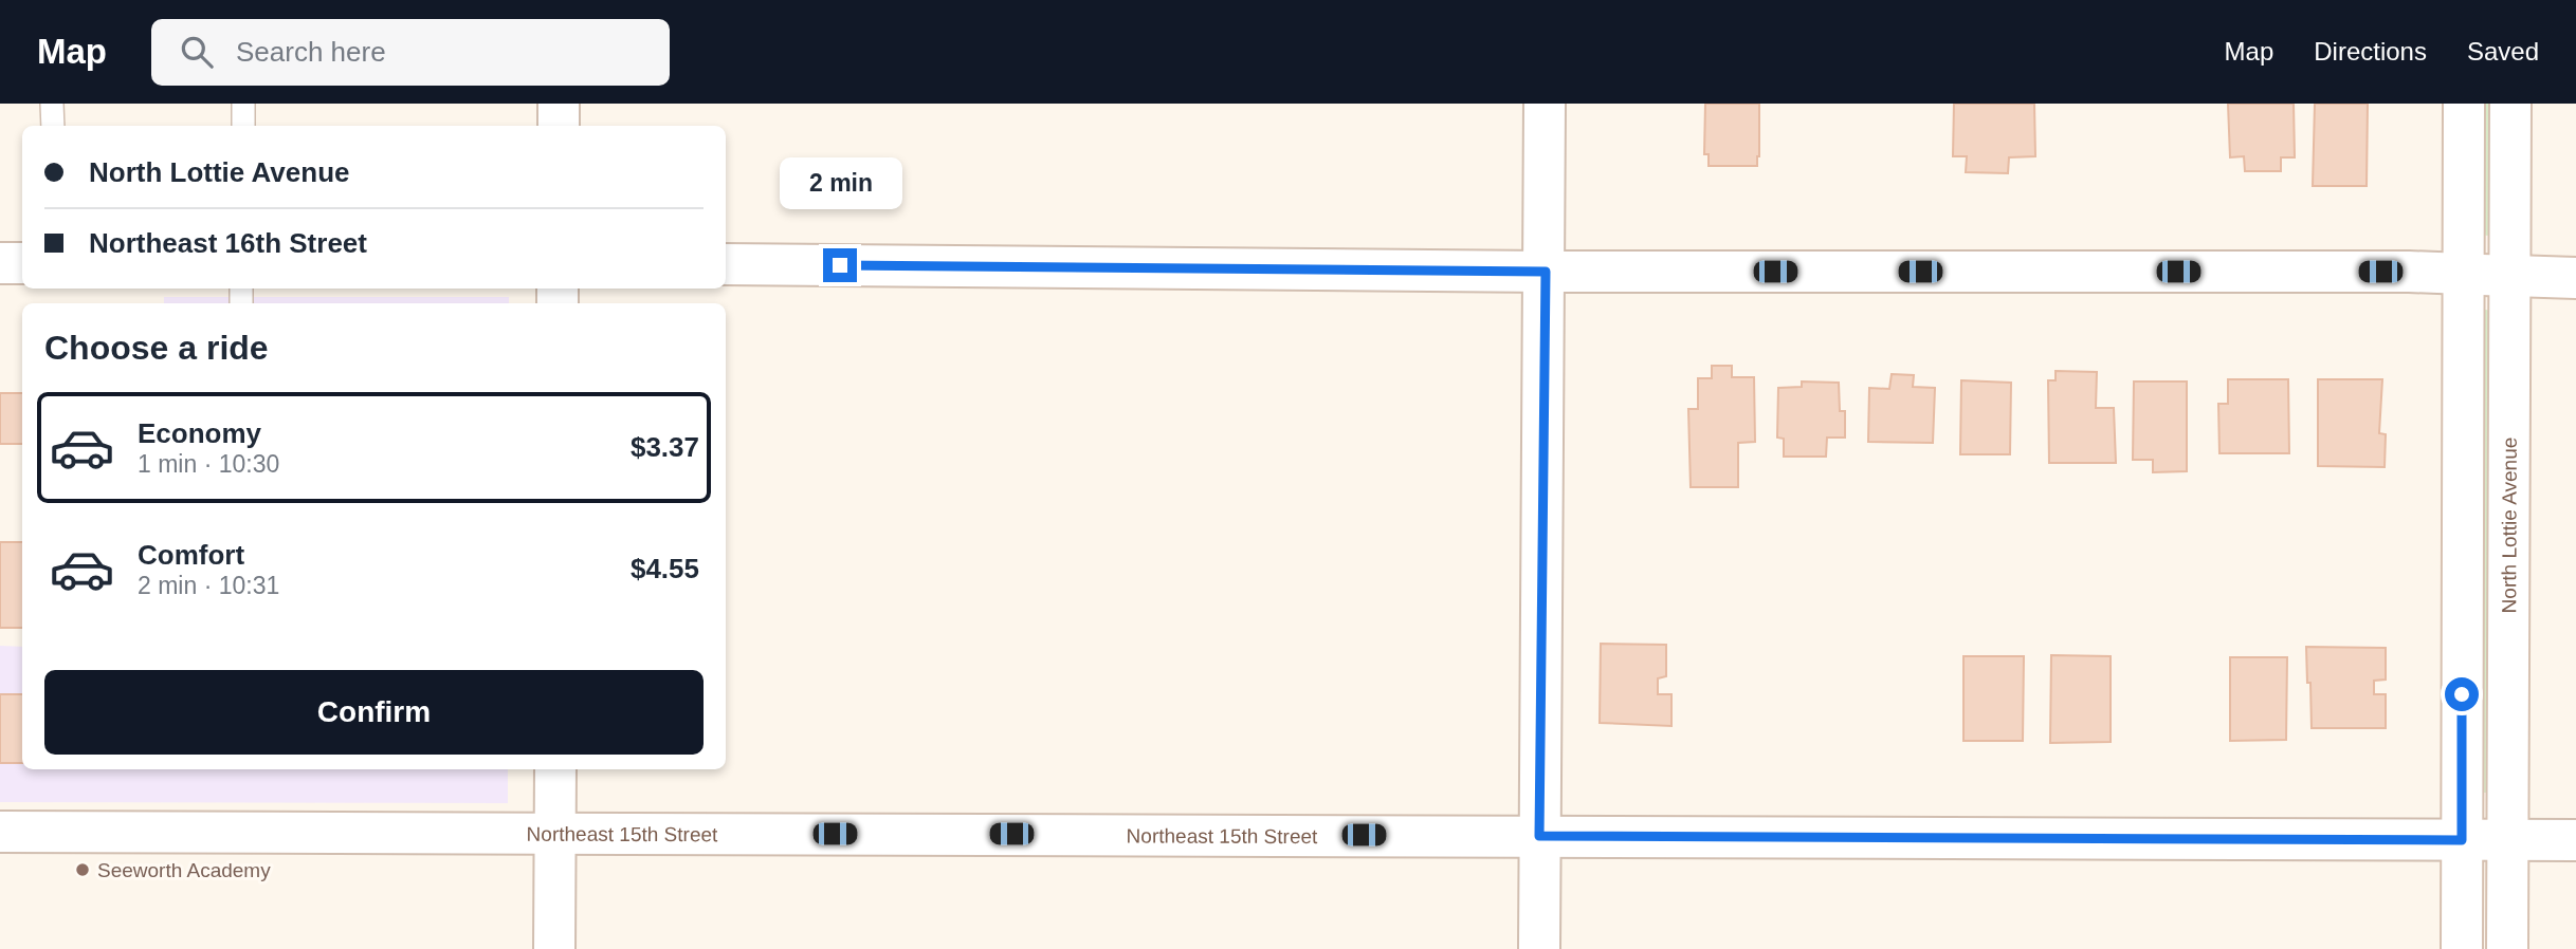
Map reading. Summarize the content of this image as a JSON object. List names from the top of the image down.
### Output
{
  "streets": {
    "street": ["North Lottie Avenue", "Northeast 15th Street"]
  },
  "crossings": [
    ["North Lottie Avenue", "Northeast 15th Street"]
  ],
  "places": ["Seeworth Academy"],
  "page": {
    "header": "Map",
    "search": "Search here",
    "nav": ["Map", "Directions", "Saved"],
    "banner": ["North Lottie Avenue", "Northeast 16th Street"],
    "bubble": "2 min",
    "heading": "Choose a ride",
    "list": [
      {
        "name": "Economy",
        "note": "1 min · 10:30",
        "value": "$3.37"
      },
      {
        "name": "Comfort",
        "note": "2 min · 10:31",
        "value": "$4.55"
      }
    ],
    "buttons": "Confirm"
  }
}
